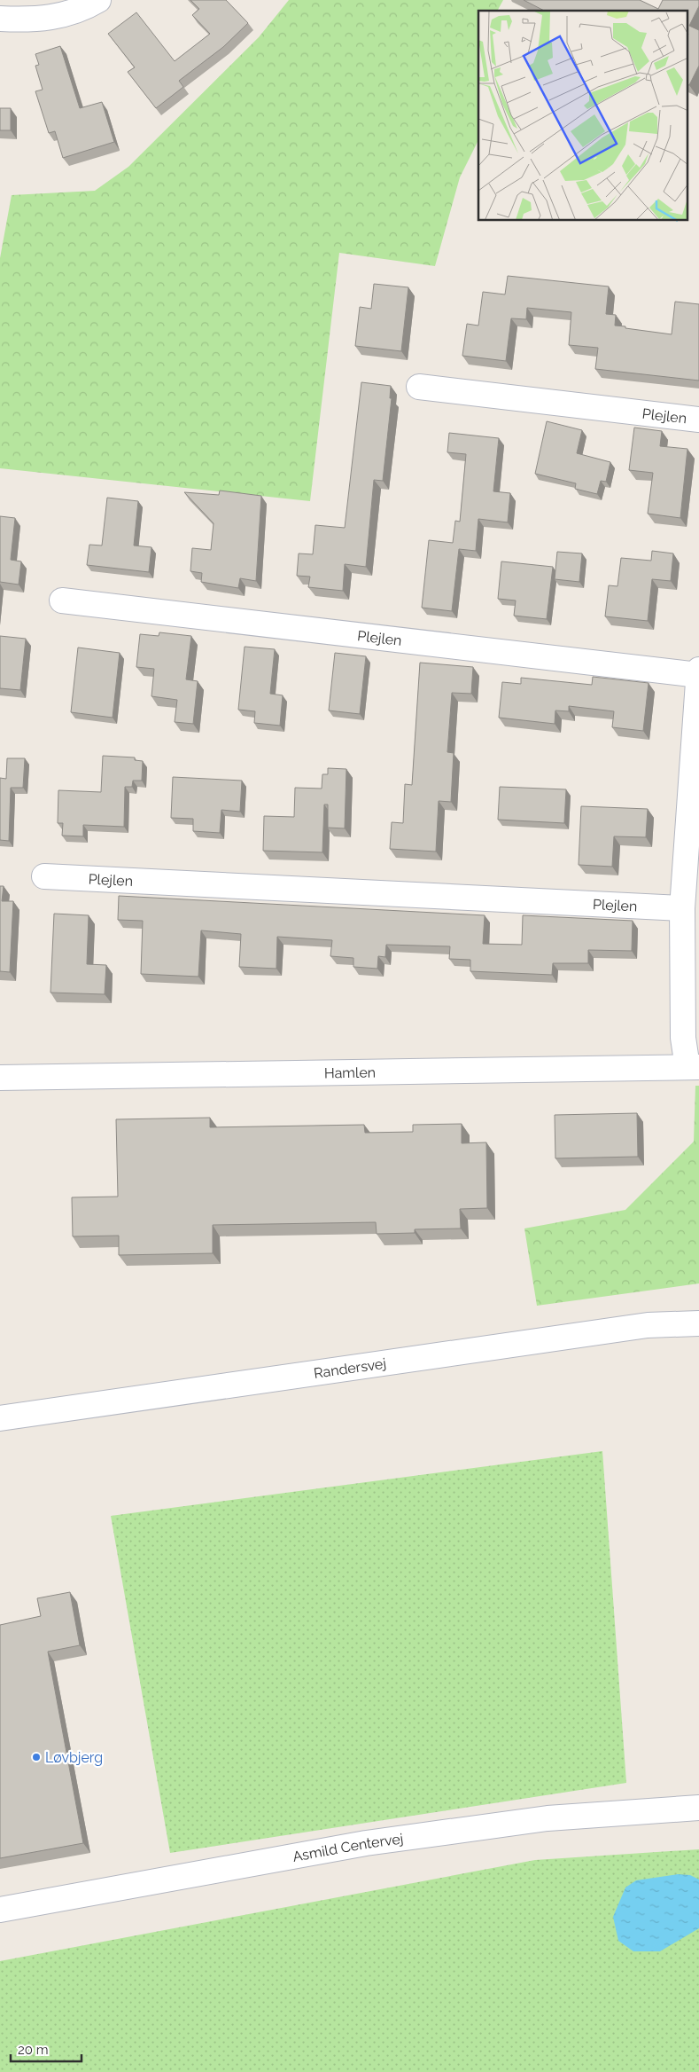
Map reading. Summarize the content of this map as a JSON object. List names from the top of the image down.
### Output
{
  "streets": {
    "street": [
      "Plejlen",
      "Hamlen",
      "Randersvej",
      "Asmild Centervej"
    ]
  },
  "crossings": [
    ["Plejlen", "Hamlen"]
  ],
  "places": ["Løvbjerg"],
  "scale_bar": "20 m"
}
